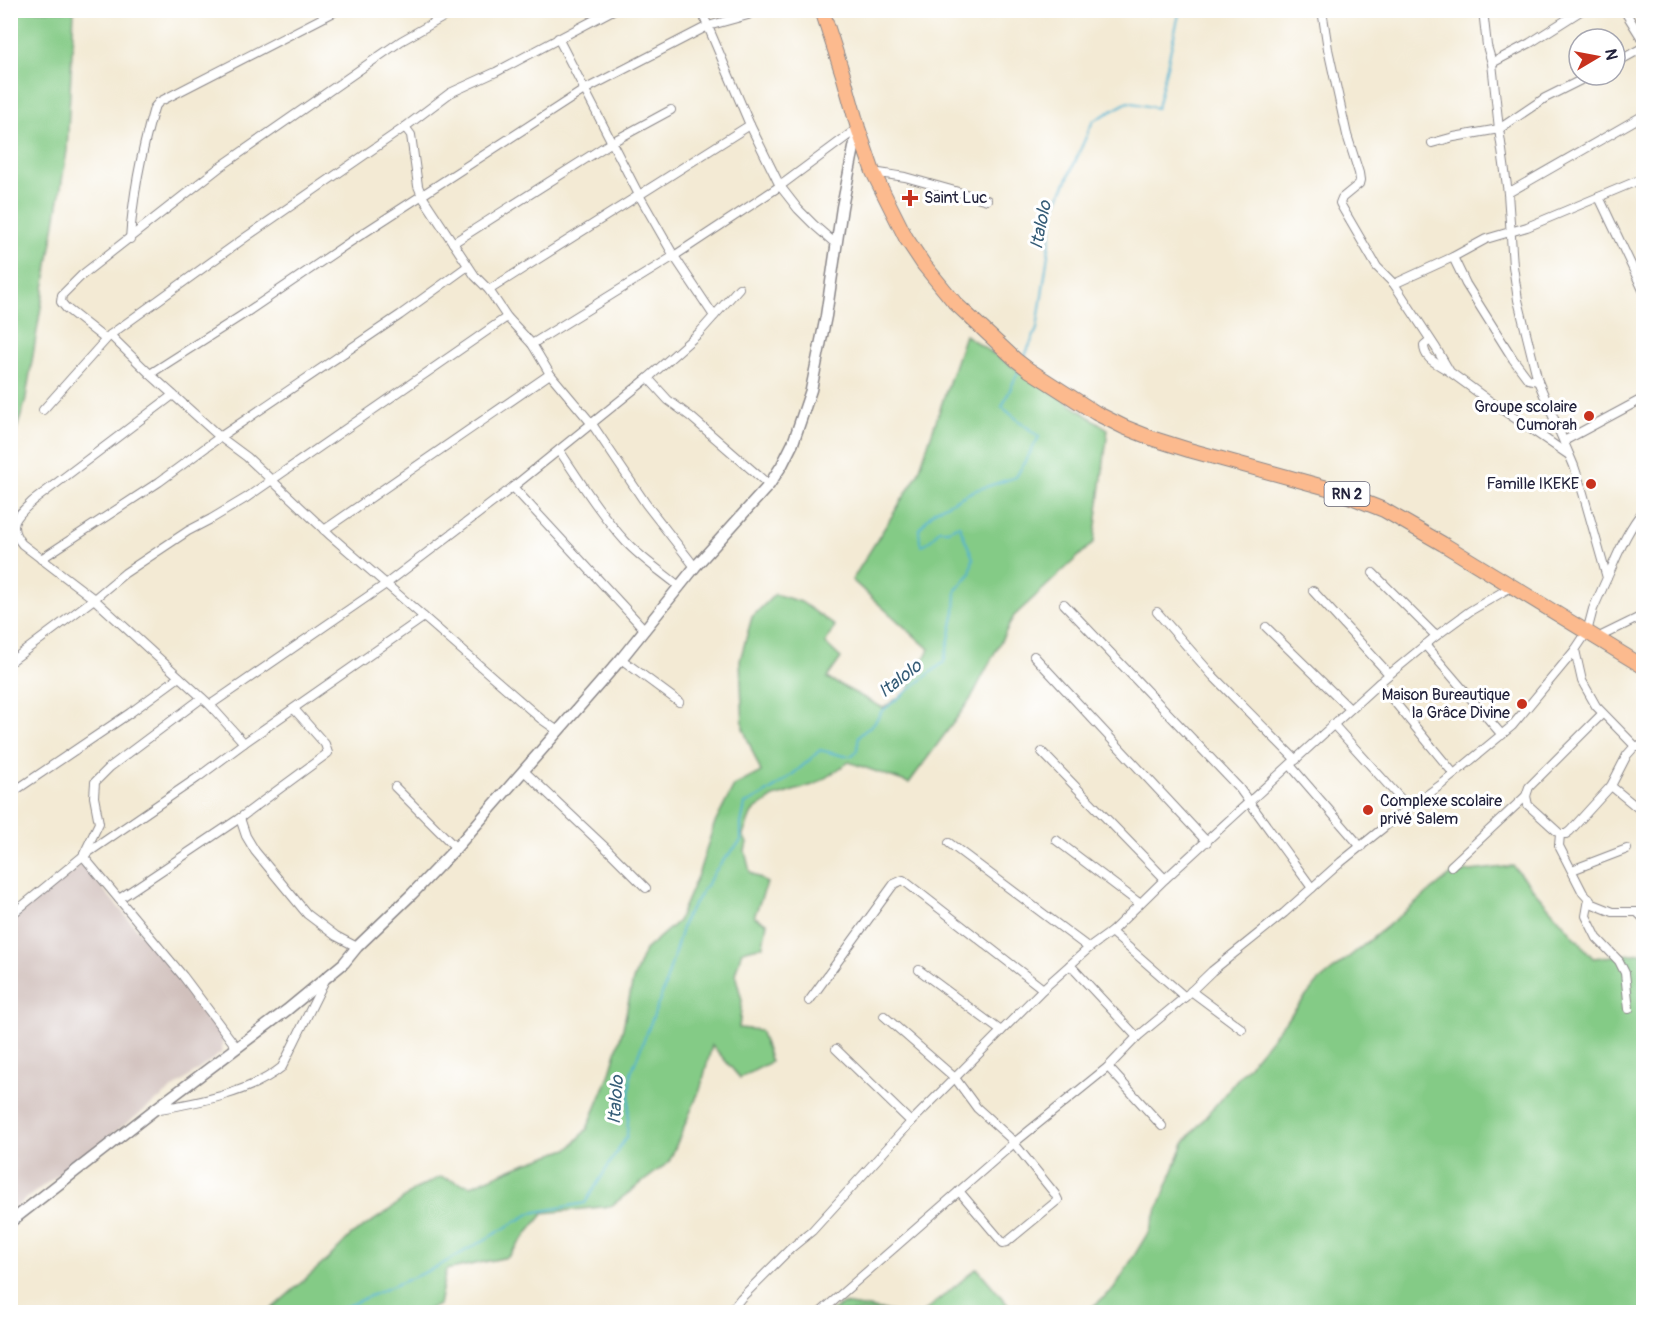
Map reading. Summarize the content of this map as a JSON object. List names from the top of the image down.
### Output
{
  "streets": {
    "highway": ["RN 2"]
  },
  "water": ["Italolo"],
  "places": {
    "health": ["Saint Luc"],
    "other": [
      "Groupe scolaire Cumorah",
      "Famille IKEKE",
      "Maison Bureautique la Grâce Divine",
      "Complexe scolaire privé Salem"
    ]
  },
  "north": "right"
}
